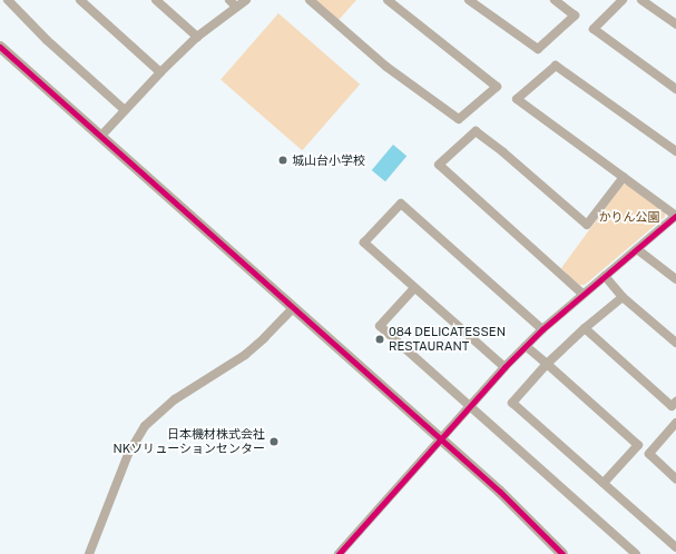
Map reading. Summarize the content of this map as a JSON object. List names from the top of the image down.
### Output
{
  "parks": ["かりん公園"],
  "places": ["城山台小学校", "084 DELICATESSEN RESTAURANT", "日本機材株式会社 NKソリューションセンター"]
}
